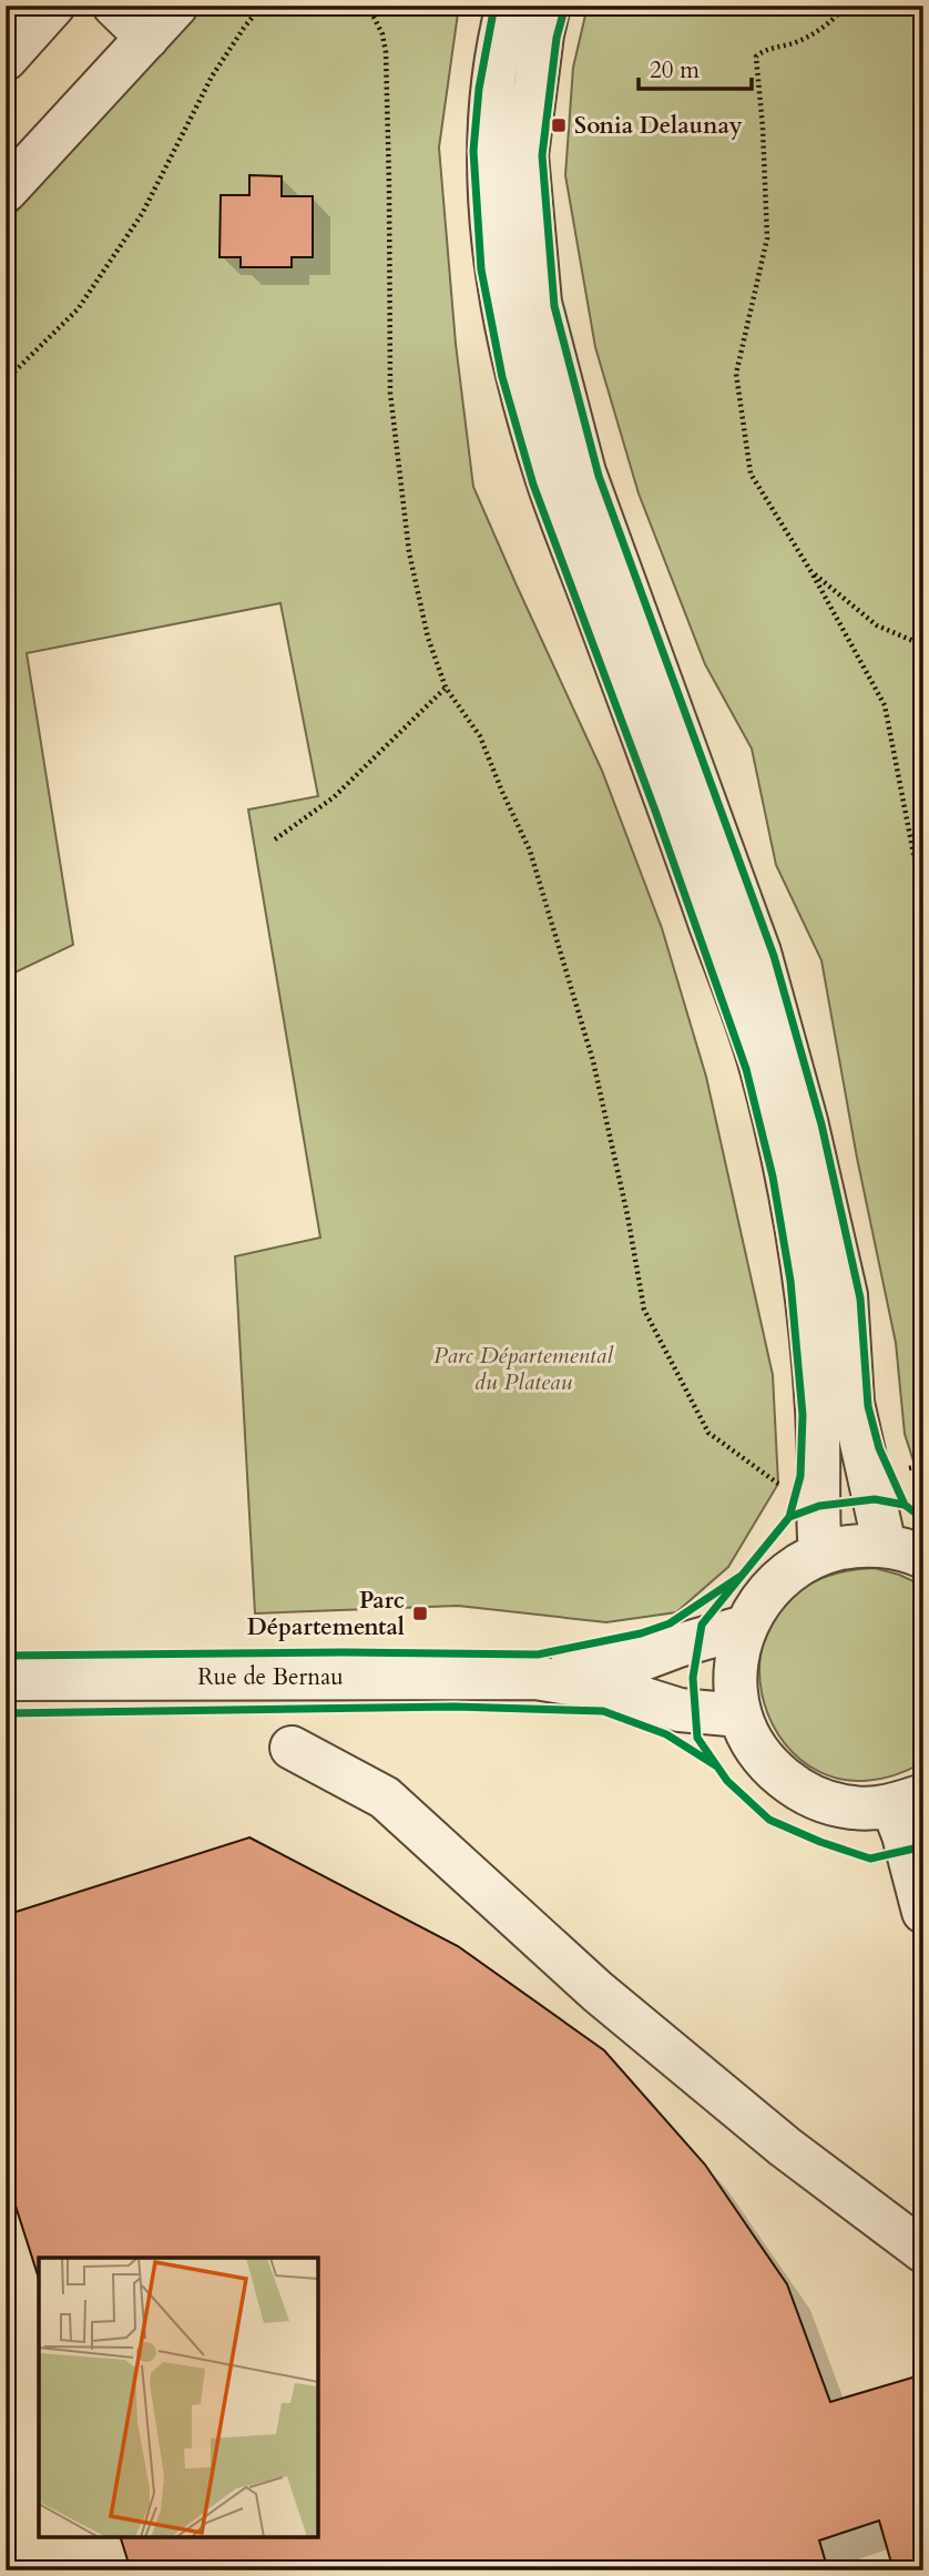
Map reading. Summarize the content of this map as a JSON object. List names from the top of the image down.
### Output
{
  "streets": {
    "street": ["Rue de Bernau"]
  },
  "parks": ["Parc Départemental du Plateau"],
  "places": {
    "transit": ["Sonia Delaunay", "Parc Départemental"]
  },
  "scale_bar": "20 m"
}
